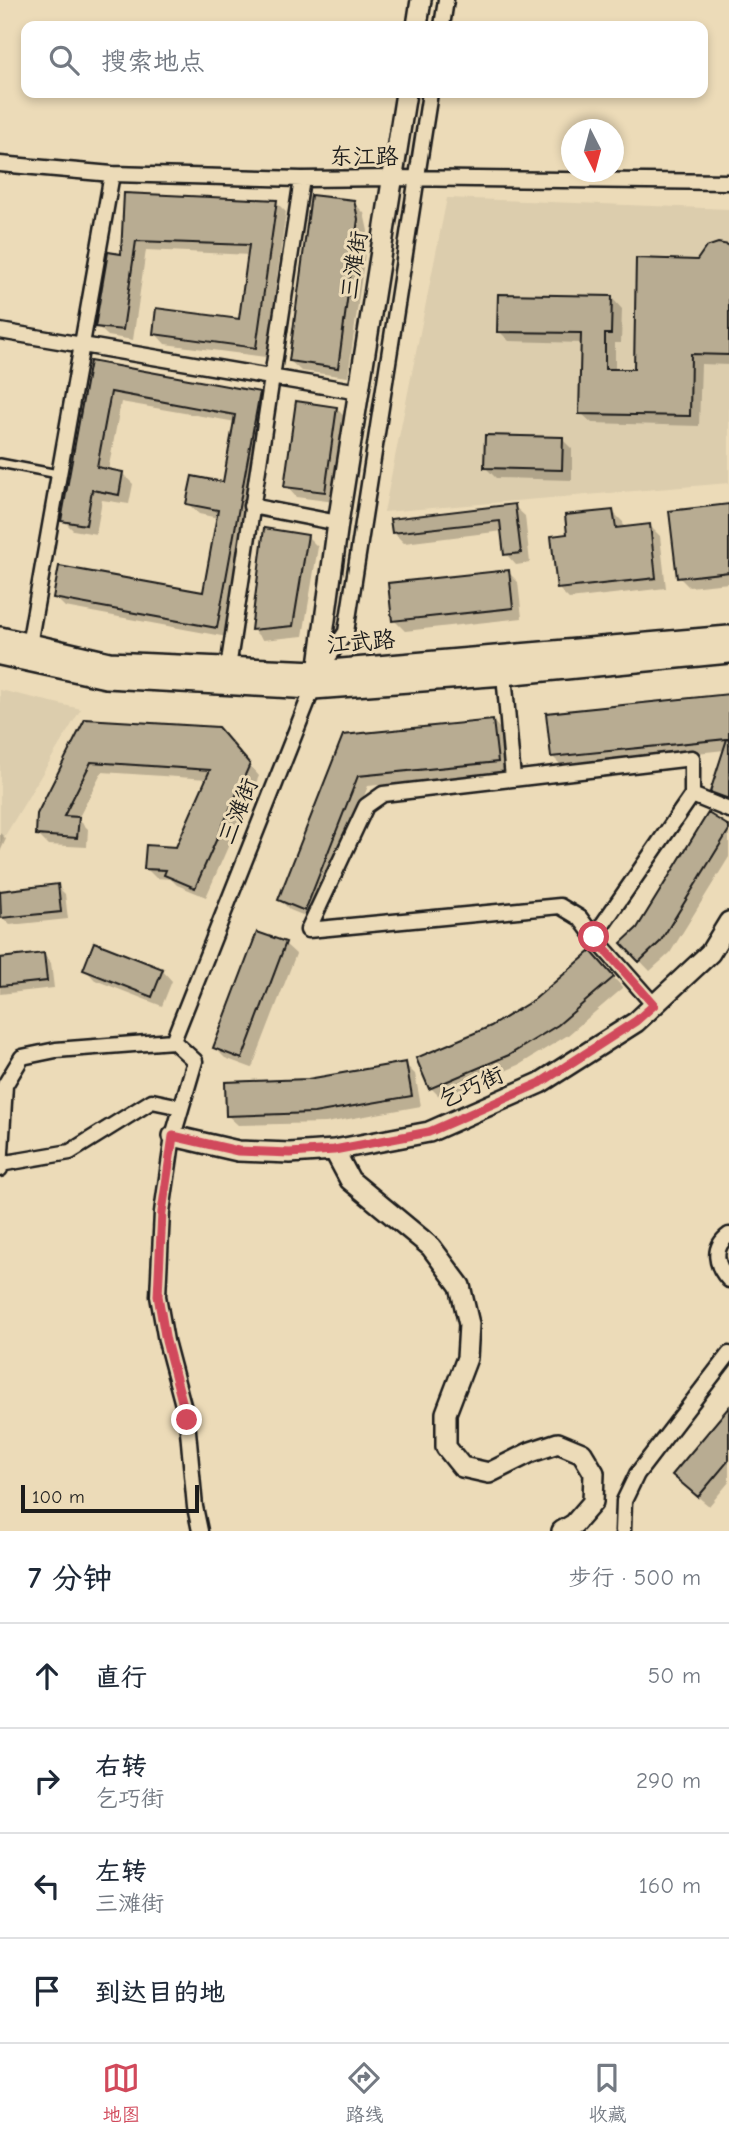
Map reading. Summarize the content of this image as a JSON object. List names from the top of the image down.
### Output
{
  "streets": {
    "main road": ["江武路"],
    "street": ["东江路", "三滩街", "乞巧街"]
  },
  "crossings": [
    ["东江路", "三滩街"],
    ["三滩街", "江武路"]
  ],
  "scale_bar": "100 m",
  "north": "bottom",
  "page": {
    "search": "搜索地点",
    "scale": "100 m",
    "heading": ["7 分钟", "步行 · 500 m"],
    "list": [
      ["直行", "50 m"],
      ["右转", "乞巧街", "290 m"],
      ["左转", "三滩街", "160 m"],
      "到达目的地"
    ],
    "nav": ["地图", "路线", "收藏"]
  }
}
